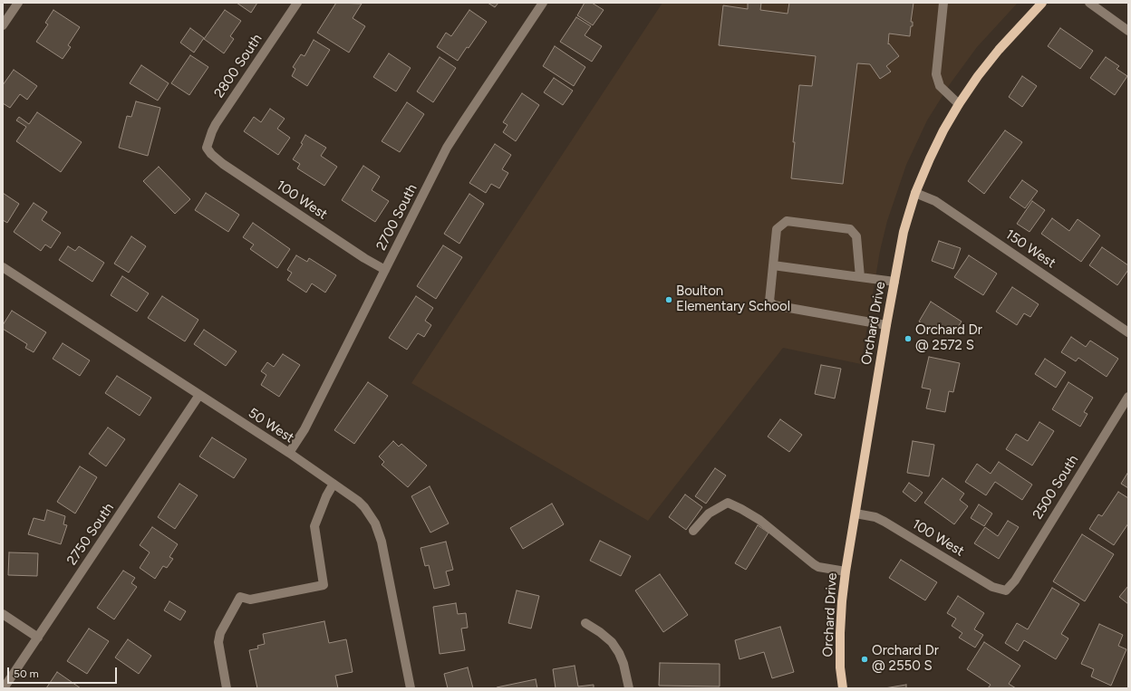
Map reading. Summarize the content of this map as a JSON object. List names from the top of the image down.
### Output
{
  "streets": {
    "main road": ["Orchard Drive"],
    "street": [
      "2800 South",
      "100 West",
      "2700 South",
      "150 West",
      "50 West",
      "2500 South",
      "2750 South"
    ]
  },
  "crossings": [
    ["2800 South", "100 West"],
    ["100 West", "2700 South"],
    ["100 West", "Orchard Drive"],
    ["100 West", "2500 South"],
    ["2700 South", "50 West"],
    ["150 West", "Orchard Drive"],
    ["50 West", "2750 South"]
  ],
  "places": ["Boulton Elementary School", "Orchard Dr @ 2572 S", "Orchard Dr @ 2550 S"],
  "scale_bar": "50 m"
}
